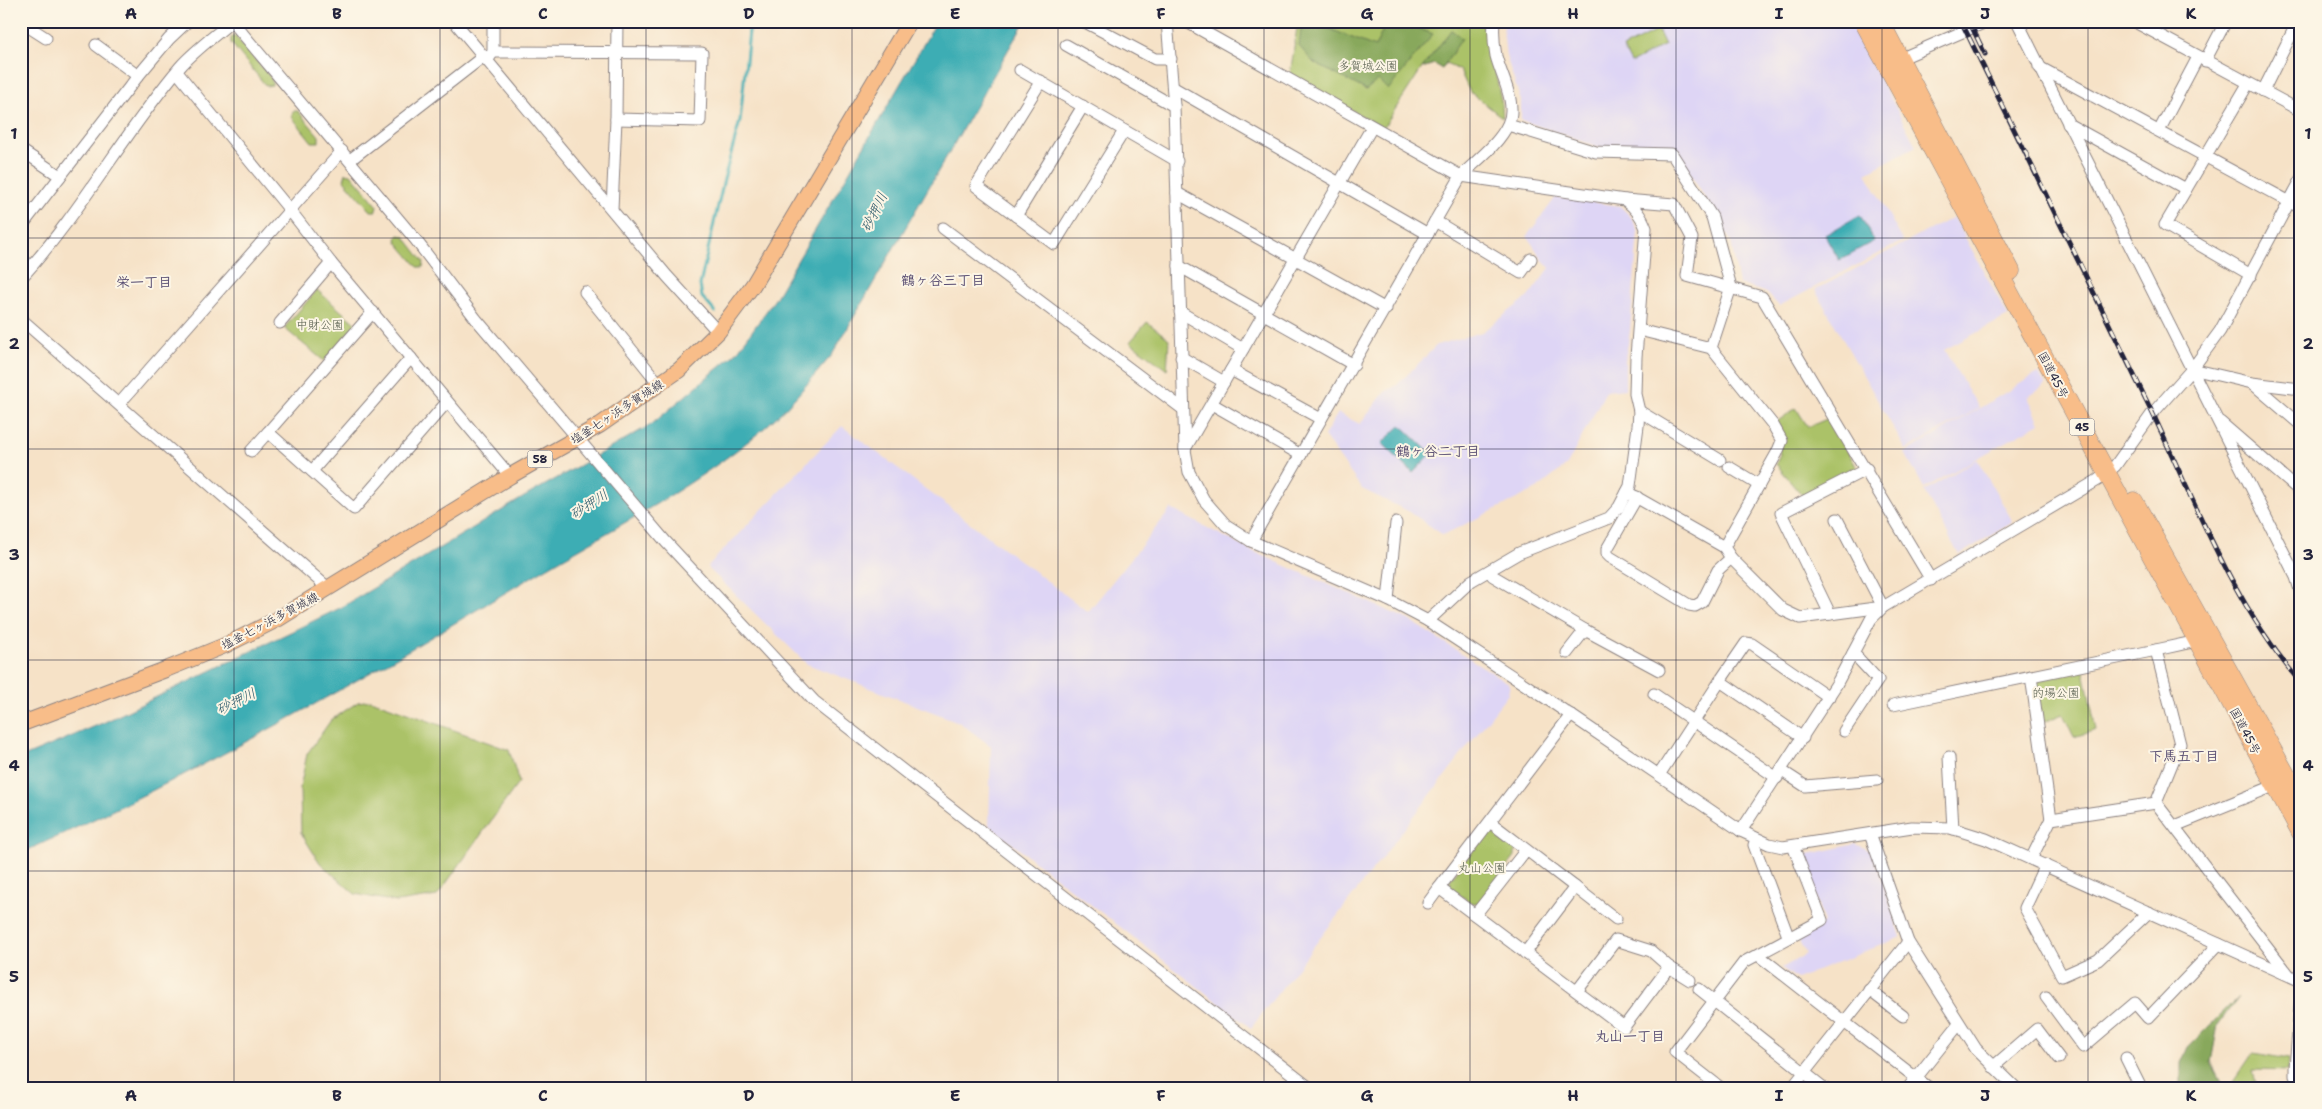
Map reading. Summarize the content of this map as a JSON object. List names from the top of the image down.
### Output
{
  "streets": {
    "highway": ["国道45号", "45"],
    "main road": ["塩釜七ヶ浜多賀城線", "58"]
  },
  "districts": [
    "鶴ヶ谷三丁目",
    "栄一丁目",
    "鶴ヶ谷二丁目",
    "下馬五丁目",
    "丸山一丁目"
  ],
  "water": ["砂押川"],
  "parks": [
    "多賀城公園",
    "中財公園",
    "的場公園",
    "丸山公園"
  ],
  "grid": {
    "columns": [
      "A",
      "B",
      "C",
      "D",
      "E",
      "F",
      "G",
      "H",
      "I",
      "J",
      "K"
    ],
    "rows": [
      "1",
      "2",
      "3",
      "4",
      "5"
    ]
  }
}
